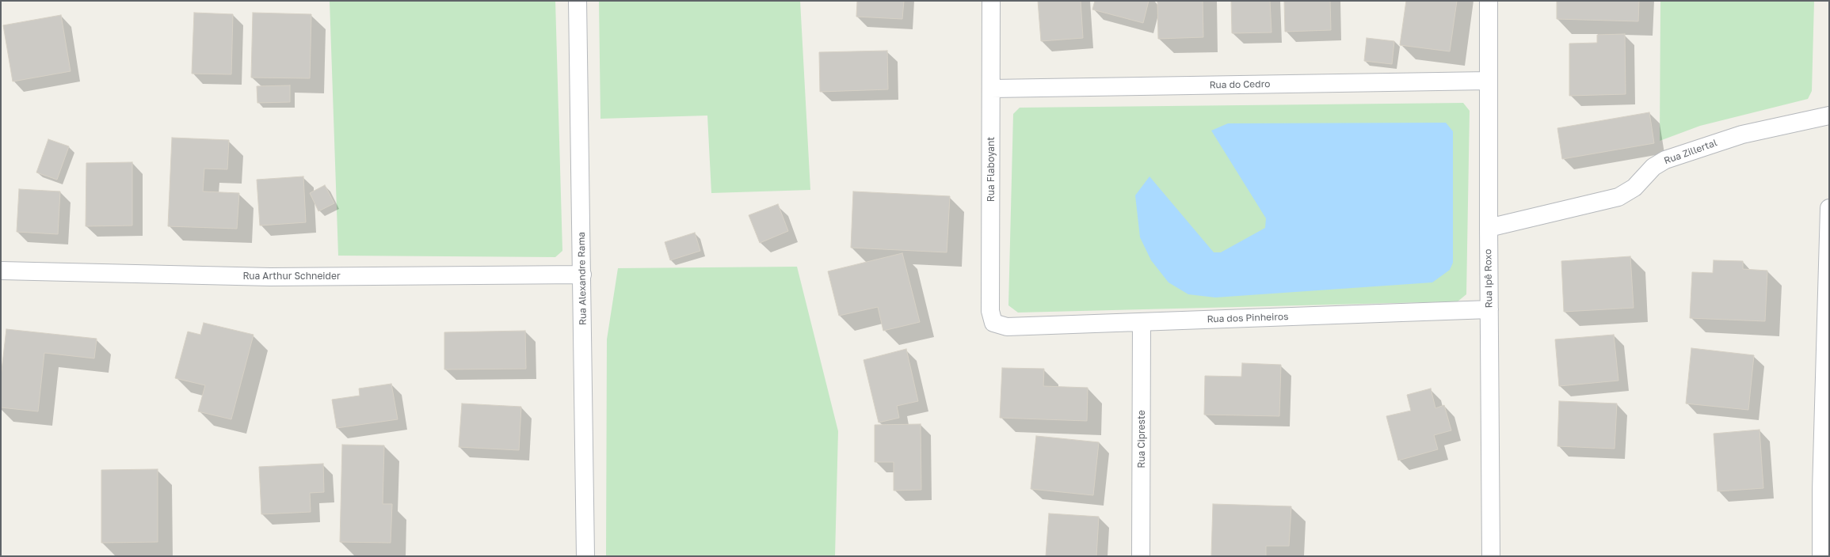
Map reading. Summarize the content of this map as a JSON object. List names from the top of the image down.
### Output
{
  "streets": {
    "street": [
      "Rua do Cedro",
      "Rua Zillertal",
      "Rua Flaboyant",
      "Rua Arthur Schneider",
      "Rua Alexandre Rama",
      "Rua Ipê Roxo",
      "Rua dos Pinheiros",
      "Rua Cipreste"
    ]
  },
  "crossings": [
    ["Rua do Cedro", "Rua Flaboyant"],
    ["Rua do Cedro", "Rua Ipê Roxo"],
    ["Rua Zillertal", "Rua Ipê Roxo"],
    ["Rua Flaboyant", "Rua dos Pinheiros"],
    ["Rua Arthur Schneider", "Rua Alexandre Rama"],
    ["Rua Ipê Roxo", "Rua dos Pinheiros"],
    ["Rua dos Pinheiros", "Rua Cipreste"]
  ]
}
